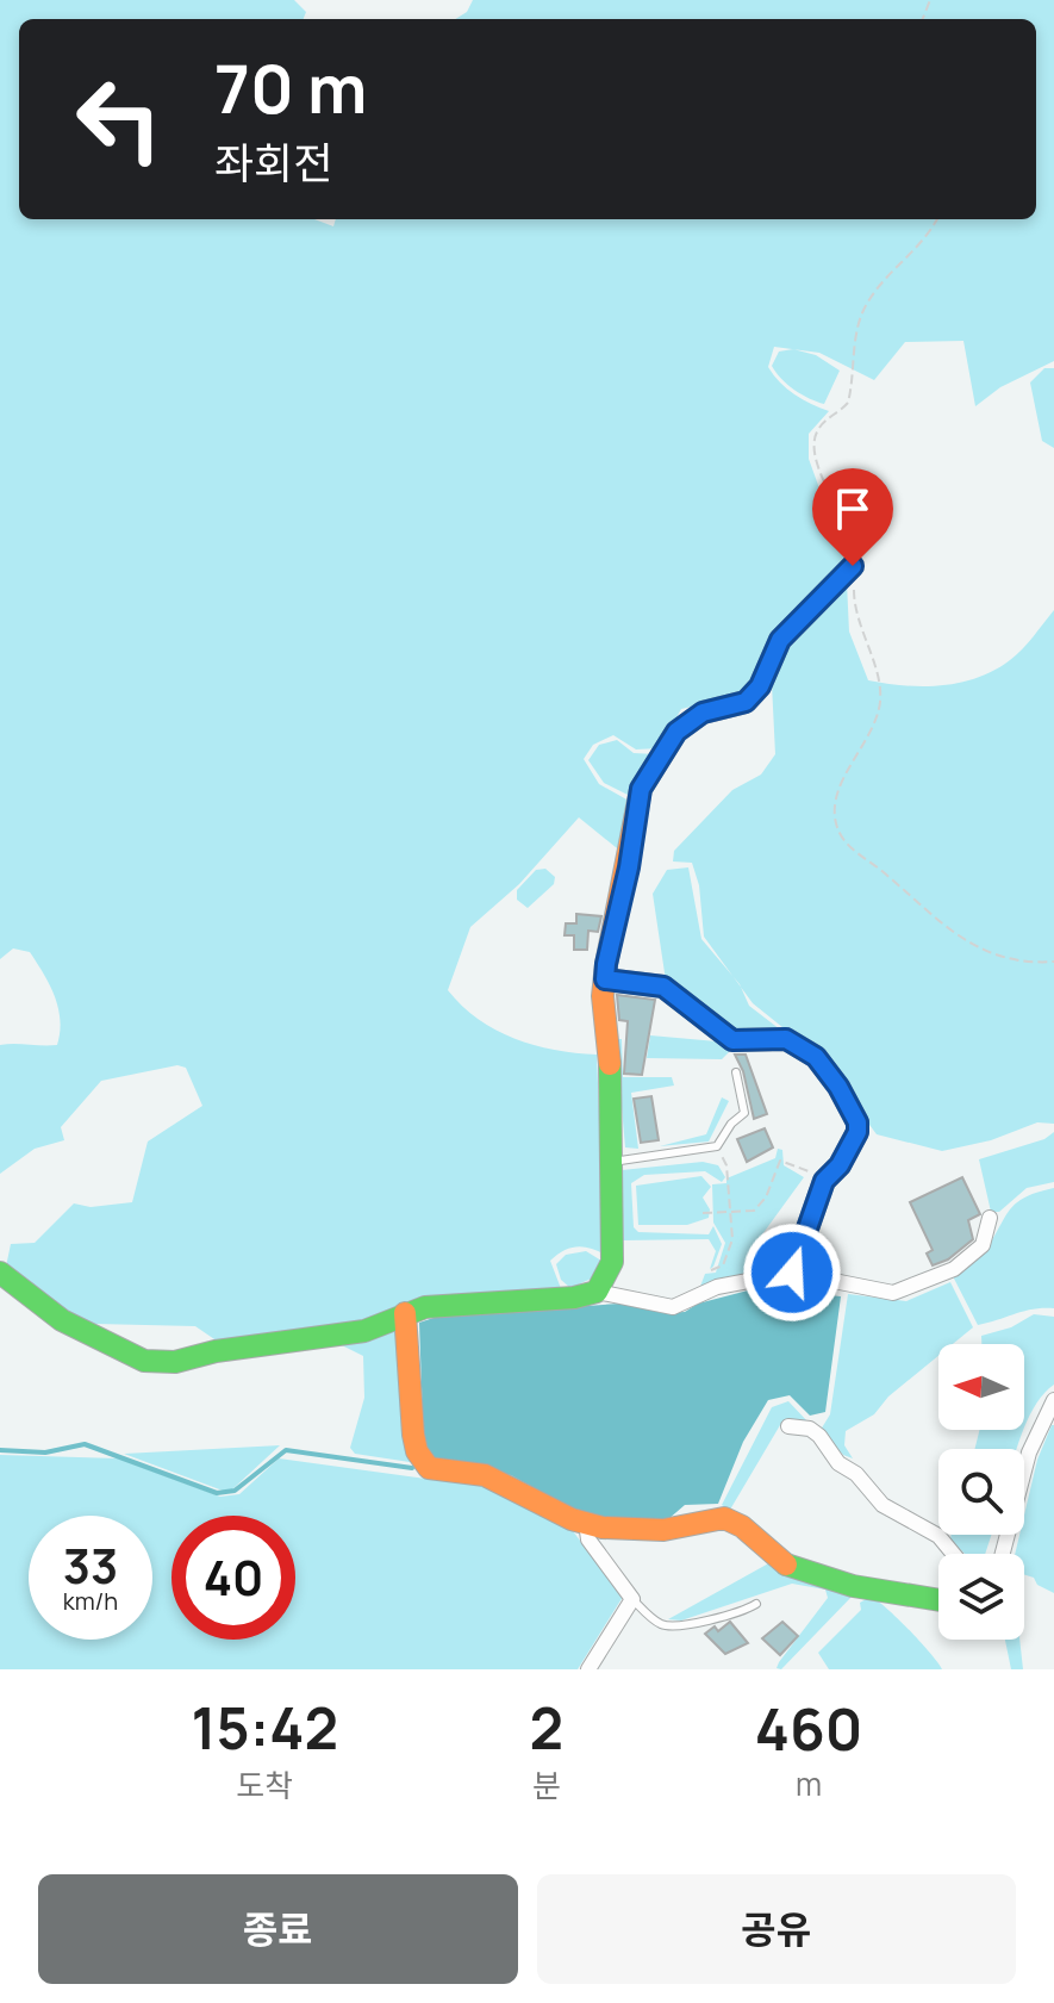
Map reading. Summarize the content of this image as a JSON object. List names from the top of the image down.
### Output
{
  "north": "left",
  "page": {
    "turn": ["70 m", "좌회전"],
    "speed": "33 km/h",
    "limit": "40",
    "eta": [
      "15:42",
      "도착",
      "2",
      "분",
      "460",
      "m"
    ],
    "buttons": ["종료", "공유"]
  }
}
